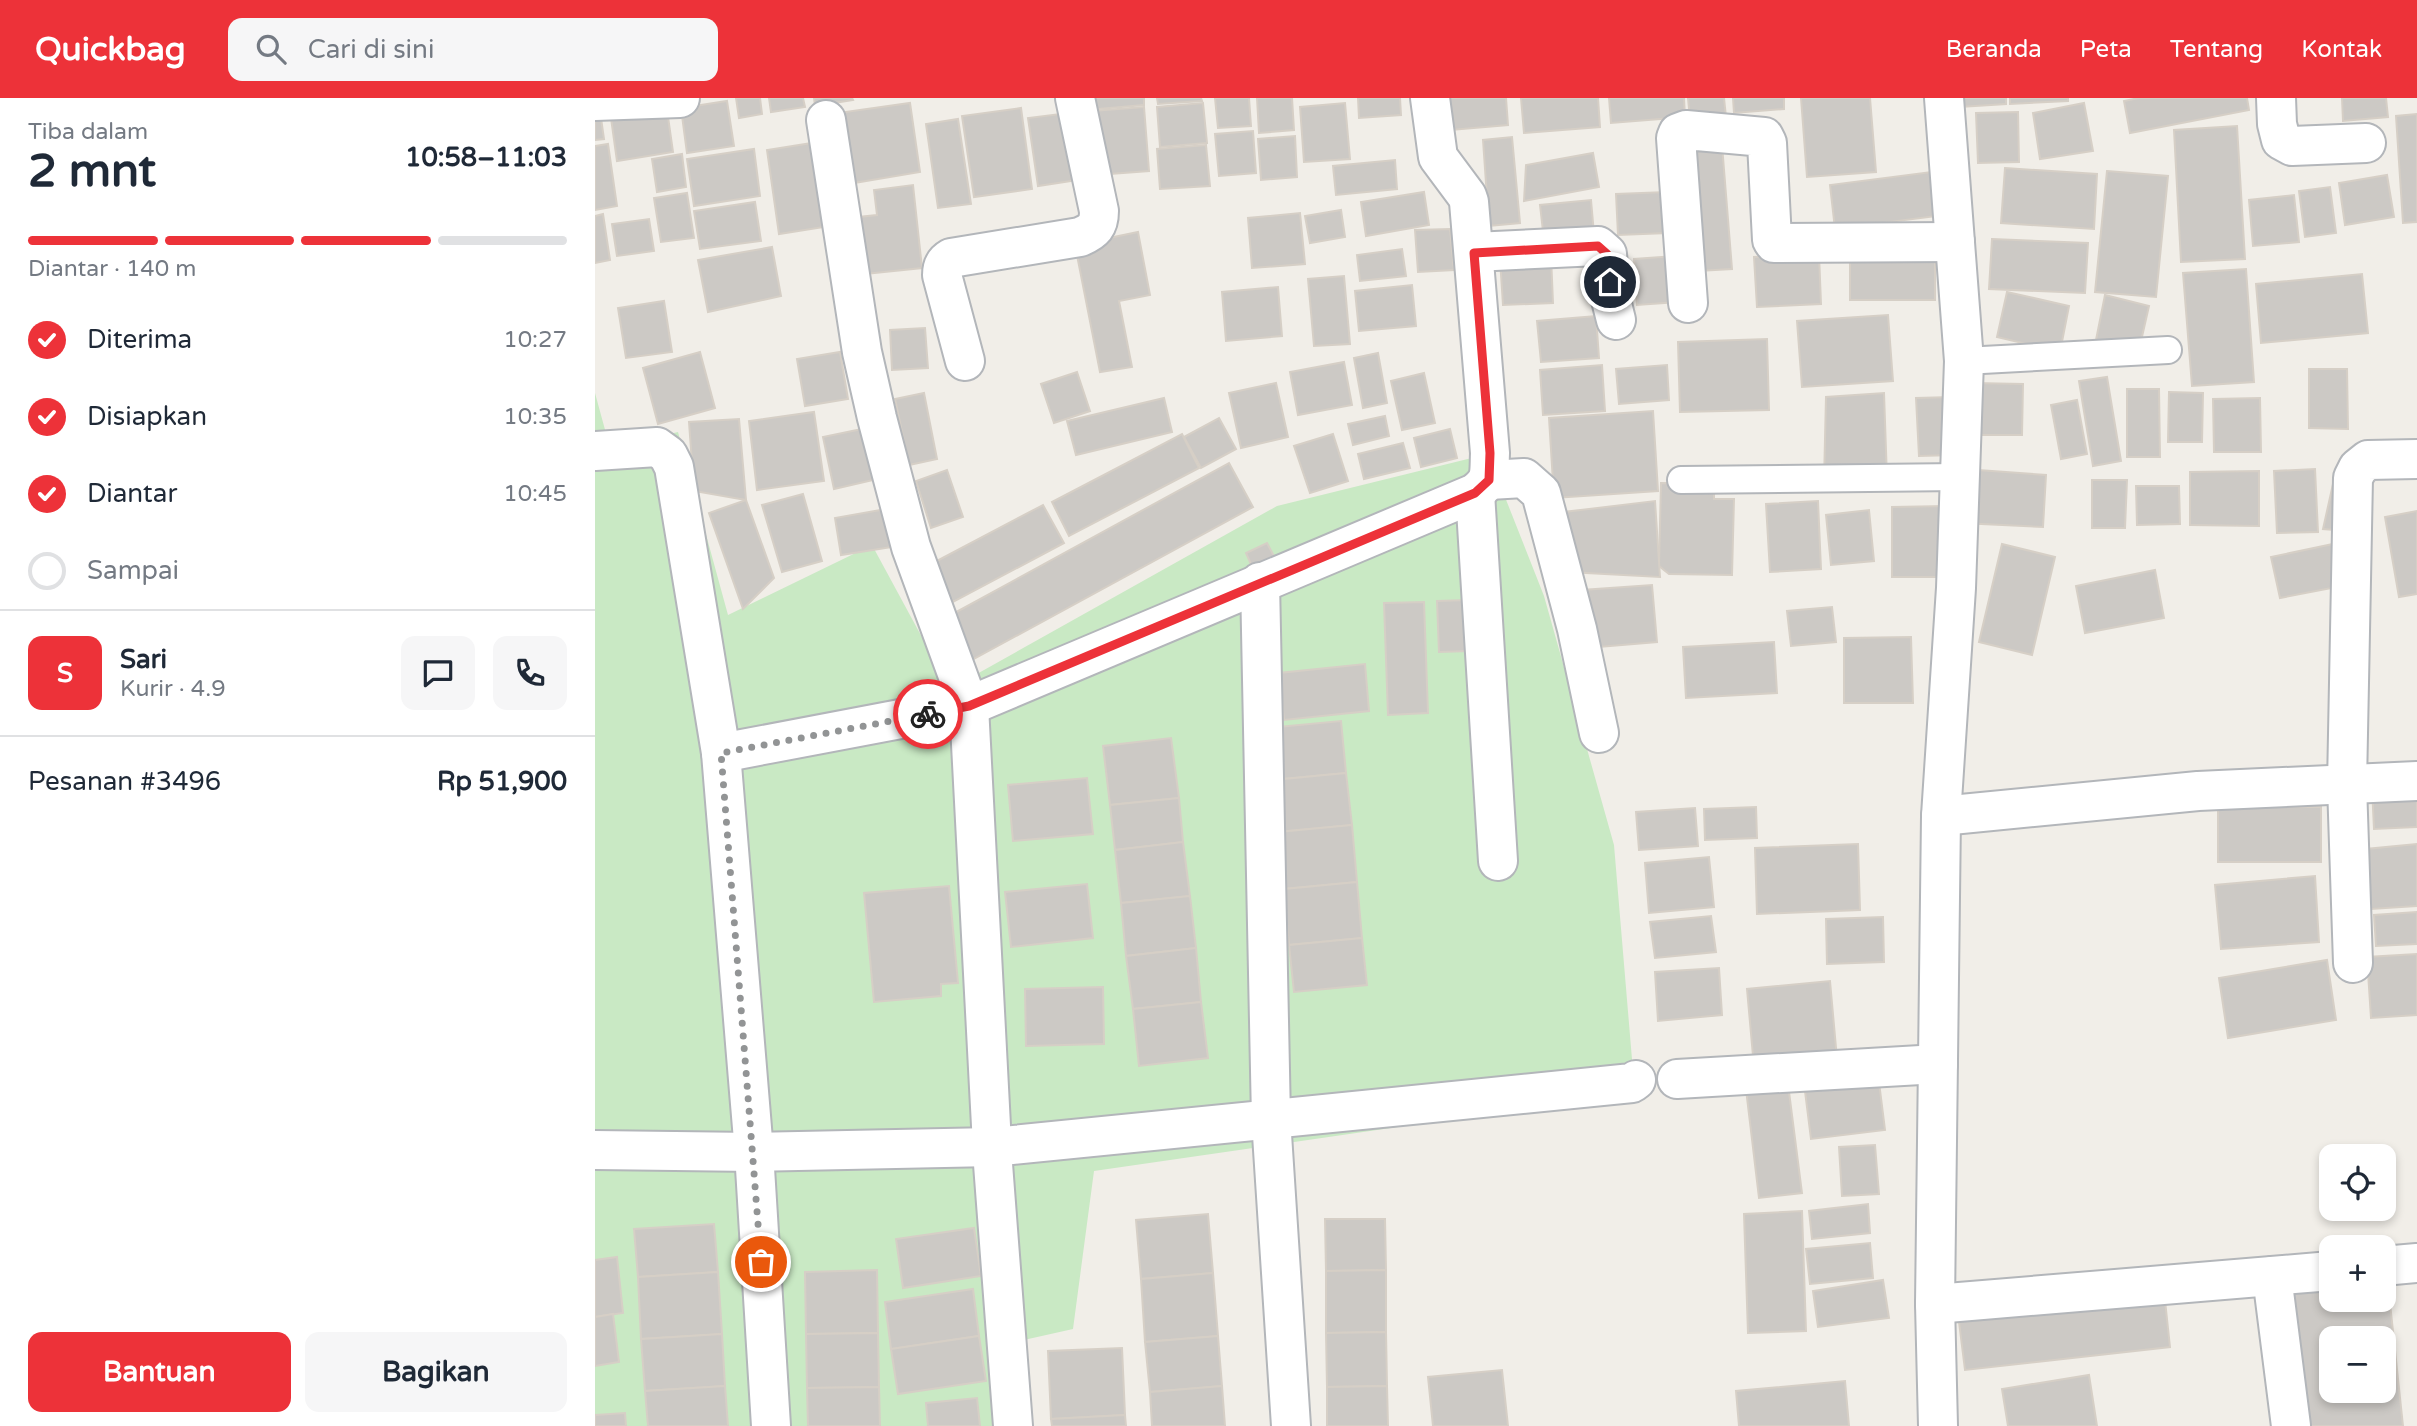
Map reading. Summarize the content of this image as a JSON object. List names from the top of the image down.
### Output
{
  "page": {
    "header": "Quickbag",
    "search": "Cari di sini",
    "nav": [
      "Beranda",
      "Peta",
      "Tentang",
      "Kontak"
    ],
    "heading": ["2 mnt", "Tiba dalam", "10:58–11:03"],
    "panel": [
      "Sari",
      "Kurir · 4.9",
      "Pesanan #3496",
      "Rp 51,900"
    ],
    "bar": "Diantar · 140 m",
    "list": [
      ["Diterima", "10:27"],
      ["Disiapkan", "10:35"],
      ["Diantar", "10:45"],
      "Sampai"
    ],
    "round": "S",
    "map_buttons": ["+", "−"],
    "buttons": ["Bantuan", "Bagikan"]
  }
}
